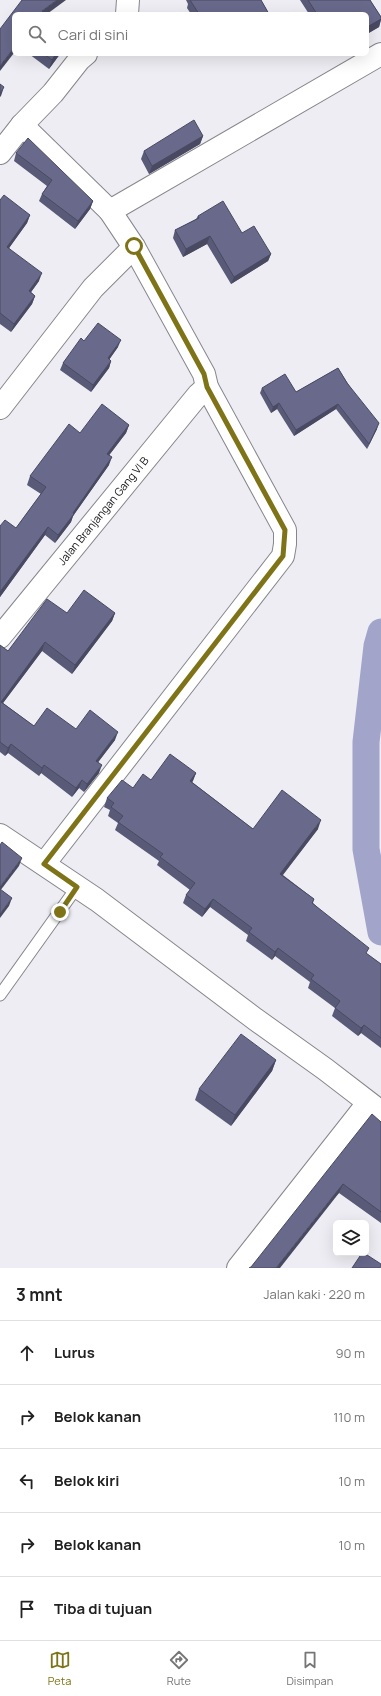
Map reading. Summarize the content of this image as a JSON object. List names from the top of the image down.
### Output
{
  "streets": {
    "street": ["Jalan Branjangan Gang VI B"]
  },
  "page": {
    "search": "Cari di sini",
    "heading": ["3 mnt", "Jalan kaki · 220 m"],
    "list": [
      ["Lurus", "90 m"],
      ["Belok kanan", "110 m"],
      ["Belok kiri", "10 m"],
      ["Belok kanan", "10 m"],
      "Tiba di tujuan"
    ],
    "nav": ["Peta", "Rute", "Disimpan"]
  }
}
